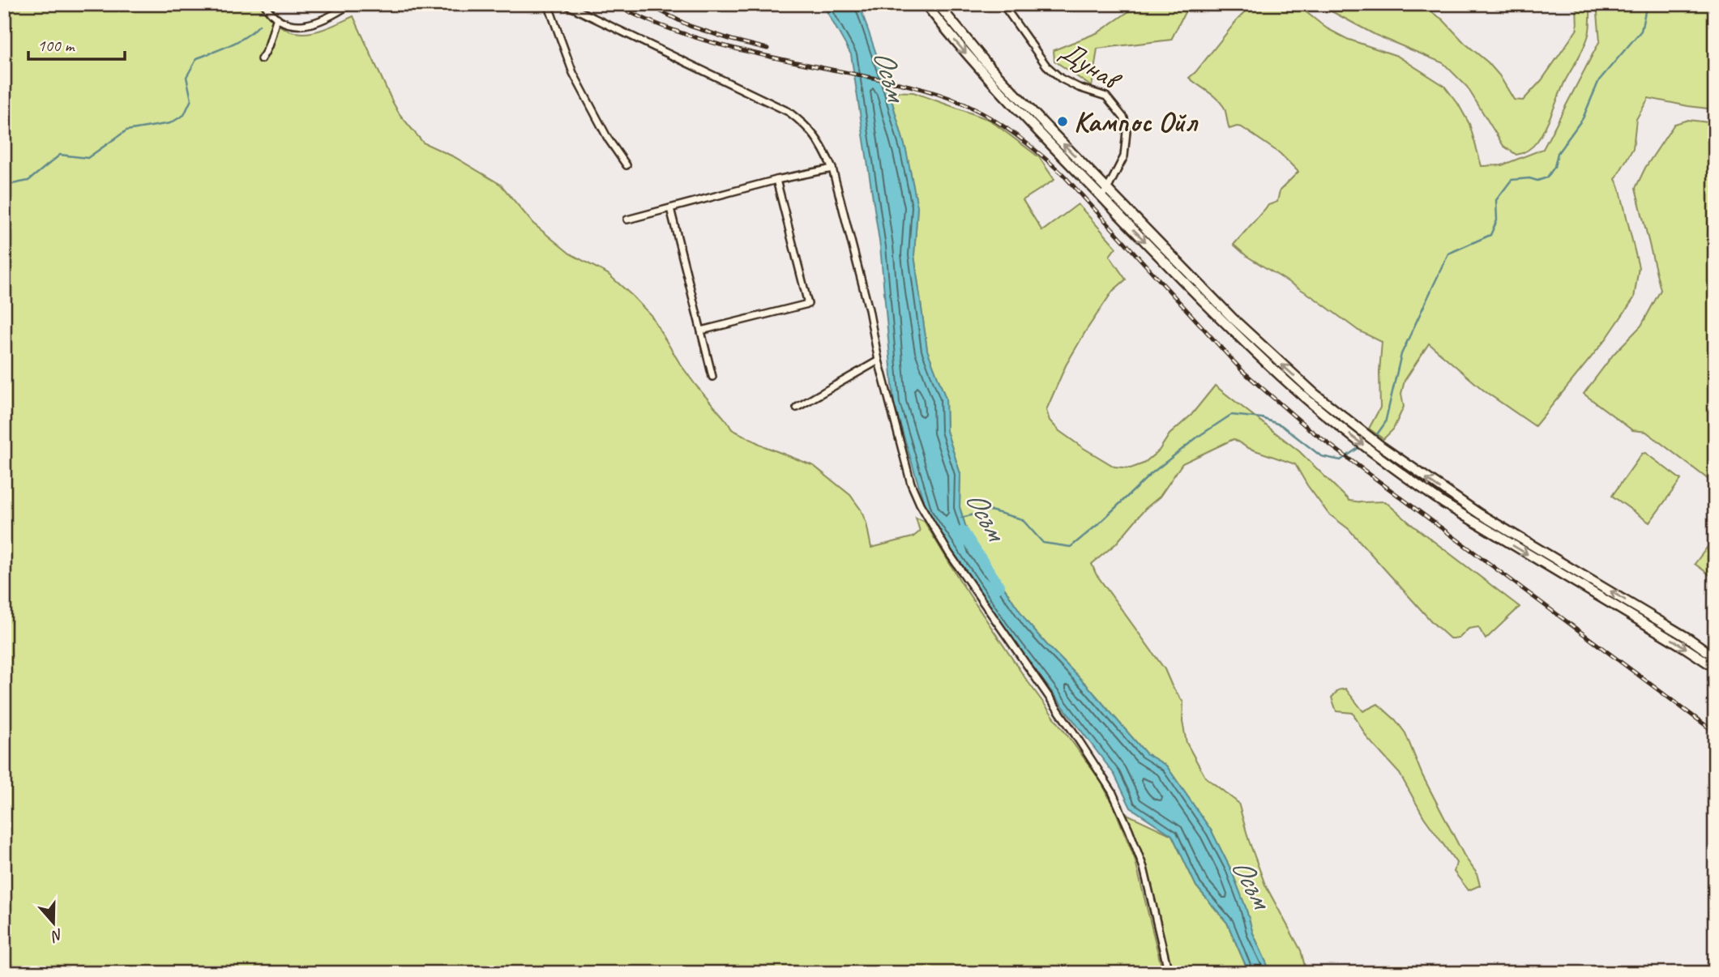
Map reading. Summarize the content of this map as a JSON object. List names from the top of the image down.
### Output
{
  "streets": {
    "street": ["Дунав"]
  },
  "water": ["Осъм"],
  "places": ["Кампос Ойл"],
  "scale_bar": "100 m",
  "north": "bottom"
}
